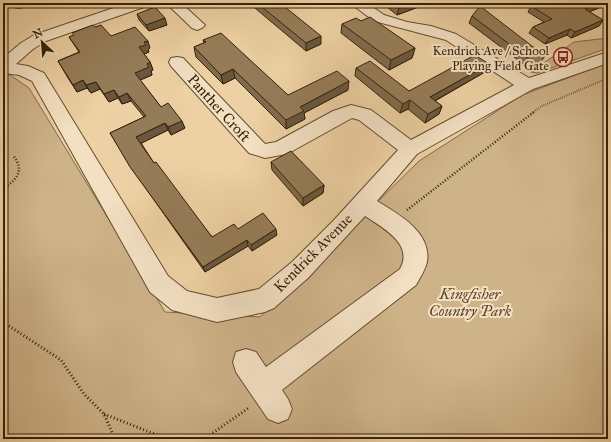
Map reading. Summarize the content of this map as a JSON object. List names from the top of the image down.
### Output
{
  "streets": {
    "street": ["Panther Croft", "Kendrick Avenue"]
  },
  "crossings": [
    ["Panther Croft", "Kendrick Avenue"]
  ],
  "parks": ["Kingfisher Country Park"],
  "places": {
    "bus stop": ["Kendrick Ave / School Playing Field Gate"]
  },
  "north": "top left"
}
